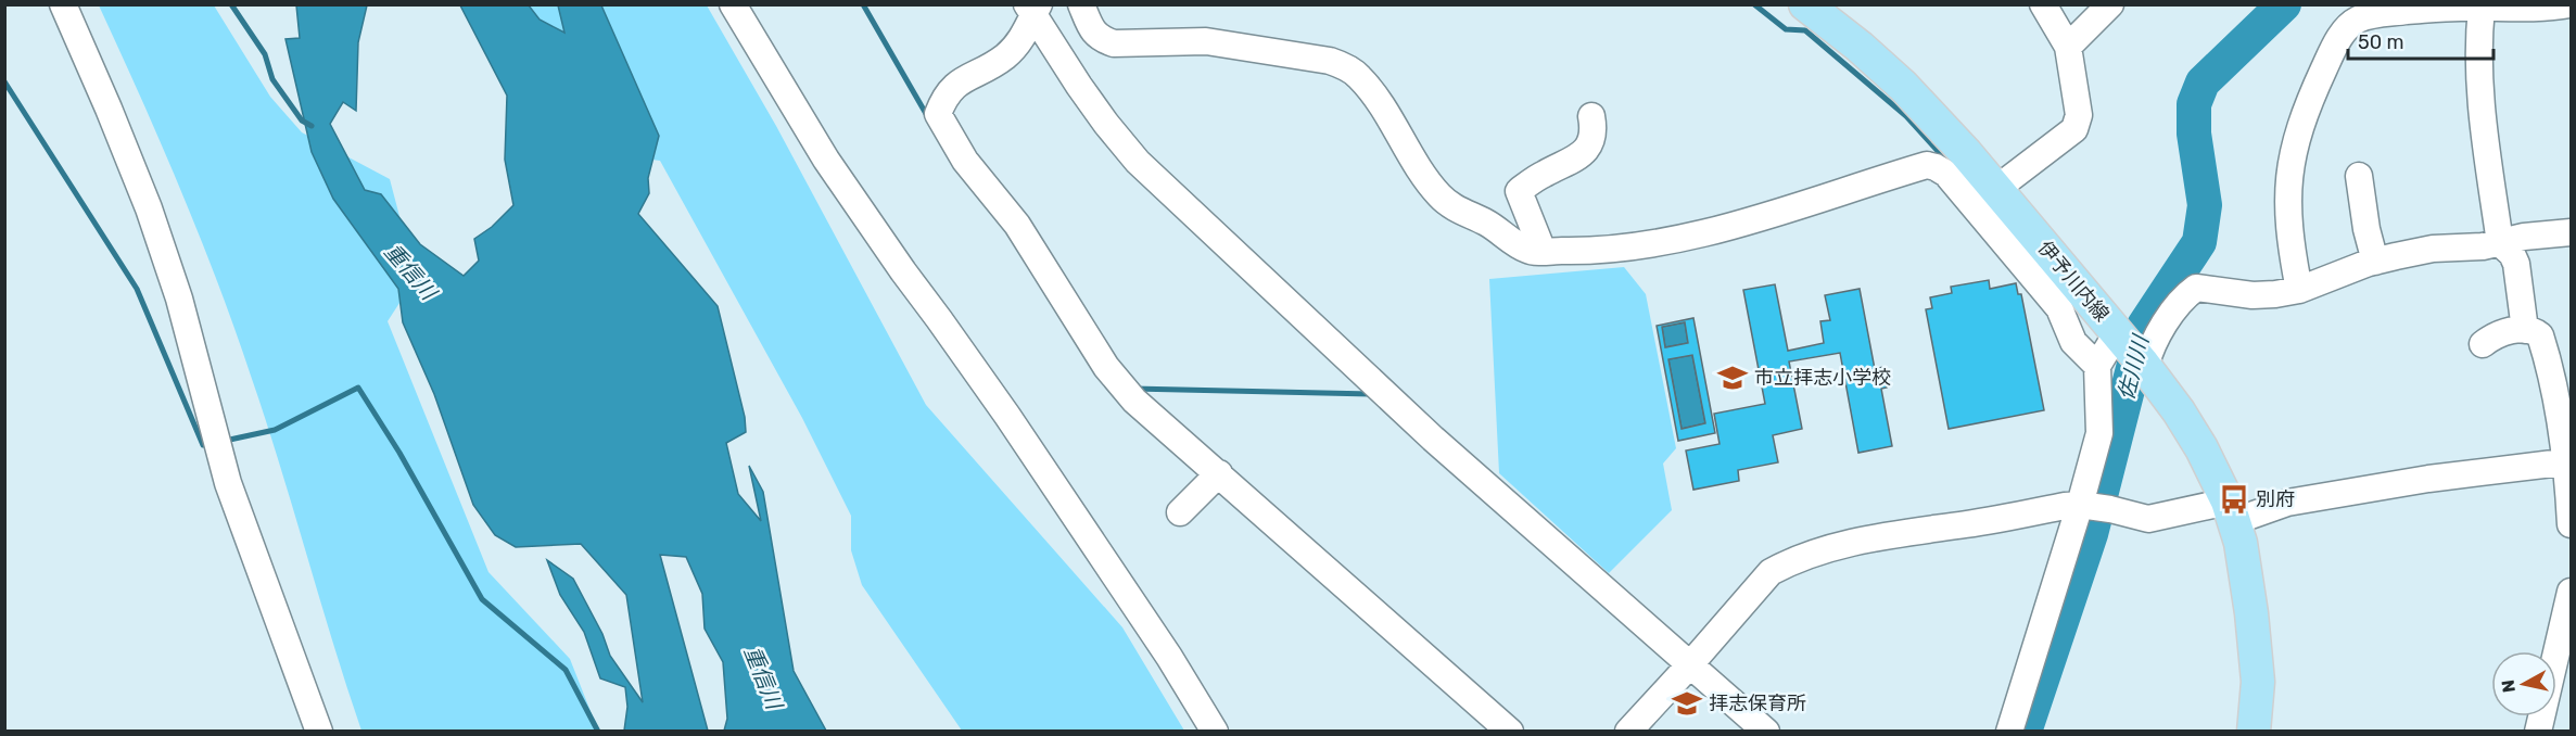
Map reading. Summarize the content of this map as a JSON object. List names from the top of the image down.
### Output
{
  "streets": {
    "main road": ["伊予川内線"]
  },
  "water": ["重信川", "佐川川"],
  "places": {
    "school or university": ["市立拝志小学校", "拝志保育所"],
    "bus stop": ["別府"]
  },
  "scale_bar": "50 m",
  "north": "left"
}
